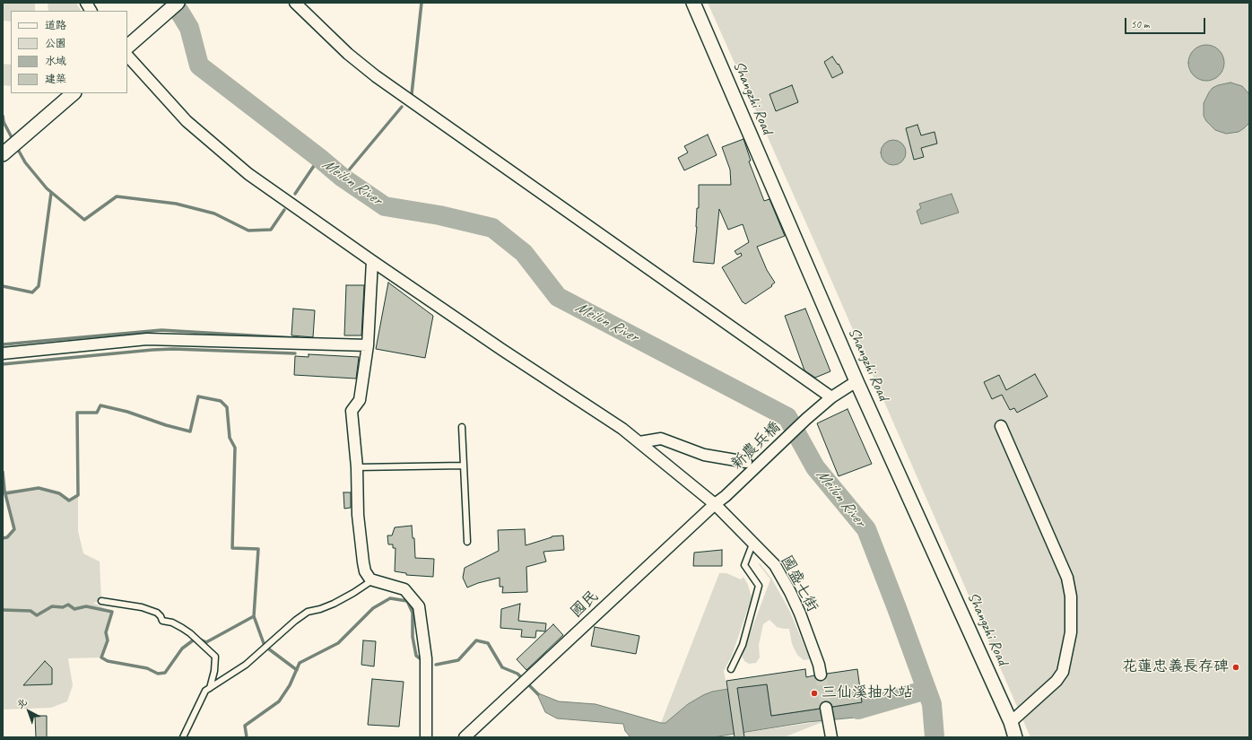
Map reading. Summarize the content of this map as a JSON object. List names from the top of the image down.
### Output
{
  "streets": {
    "street": [
      "Shangzhi Road",
      "新農兵橋",
      "國盛七街",
      "國民"
    ]
  },
  "crossings": [
    ["Shangzhi Road", "新農兵橋"],
    ["新農兵橋", "國民"],
    ["國盛七街", "國民"]
  ],
  "water": ["Meilun River"],
  "places": ["花蓮忠義長存碑", "三仙溪抽水站"],
  "legend": [
    "道路",
    "公園",
    "水域",
    "建築"
  ],
  "scale_bar": "50 m",
  "north": "top left"
}
